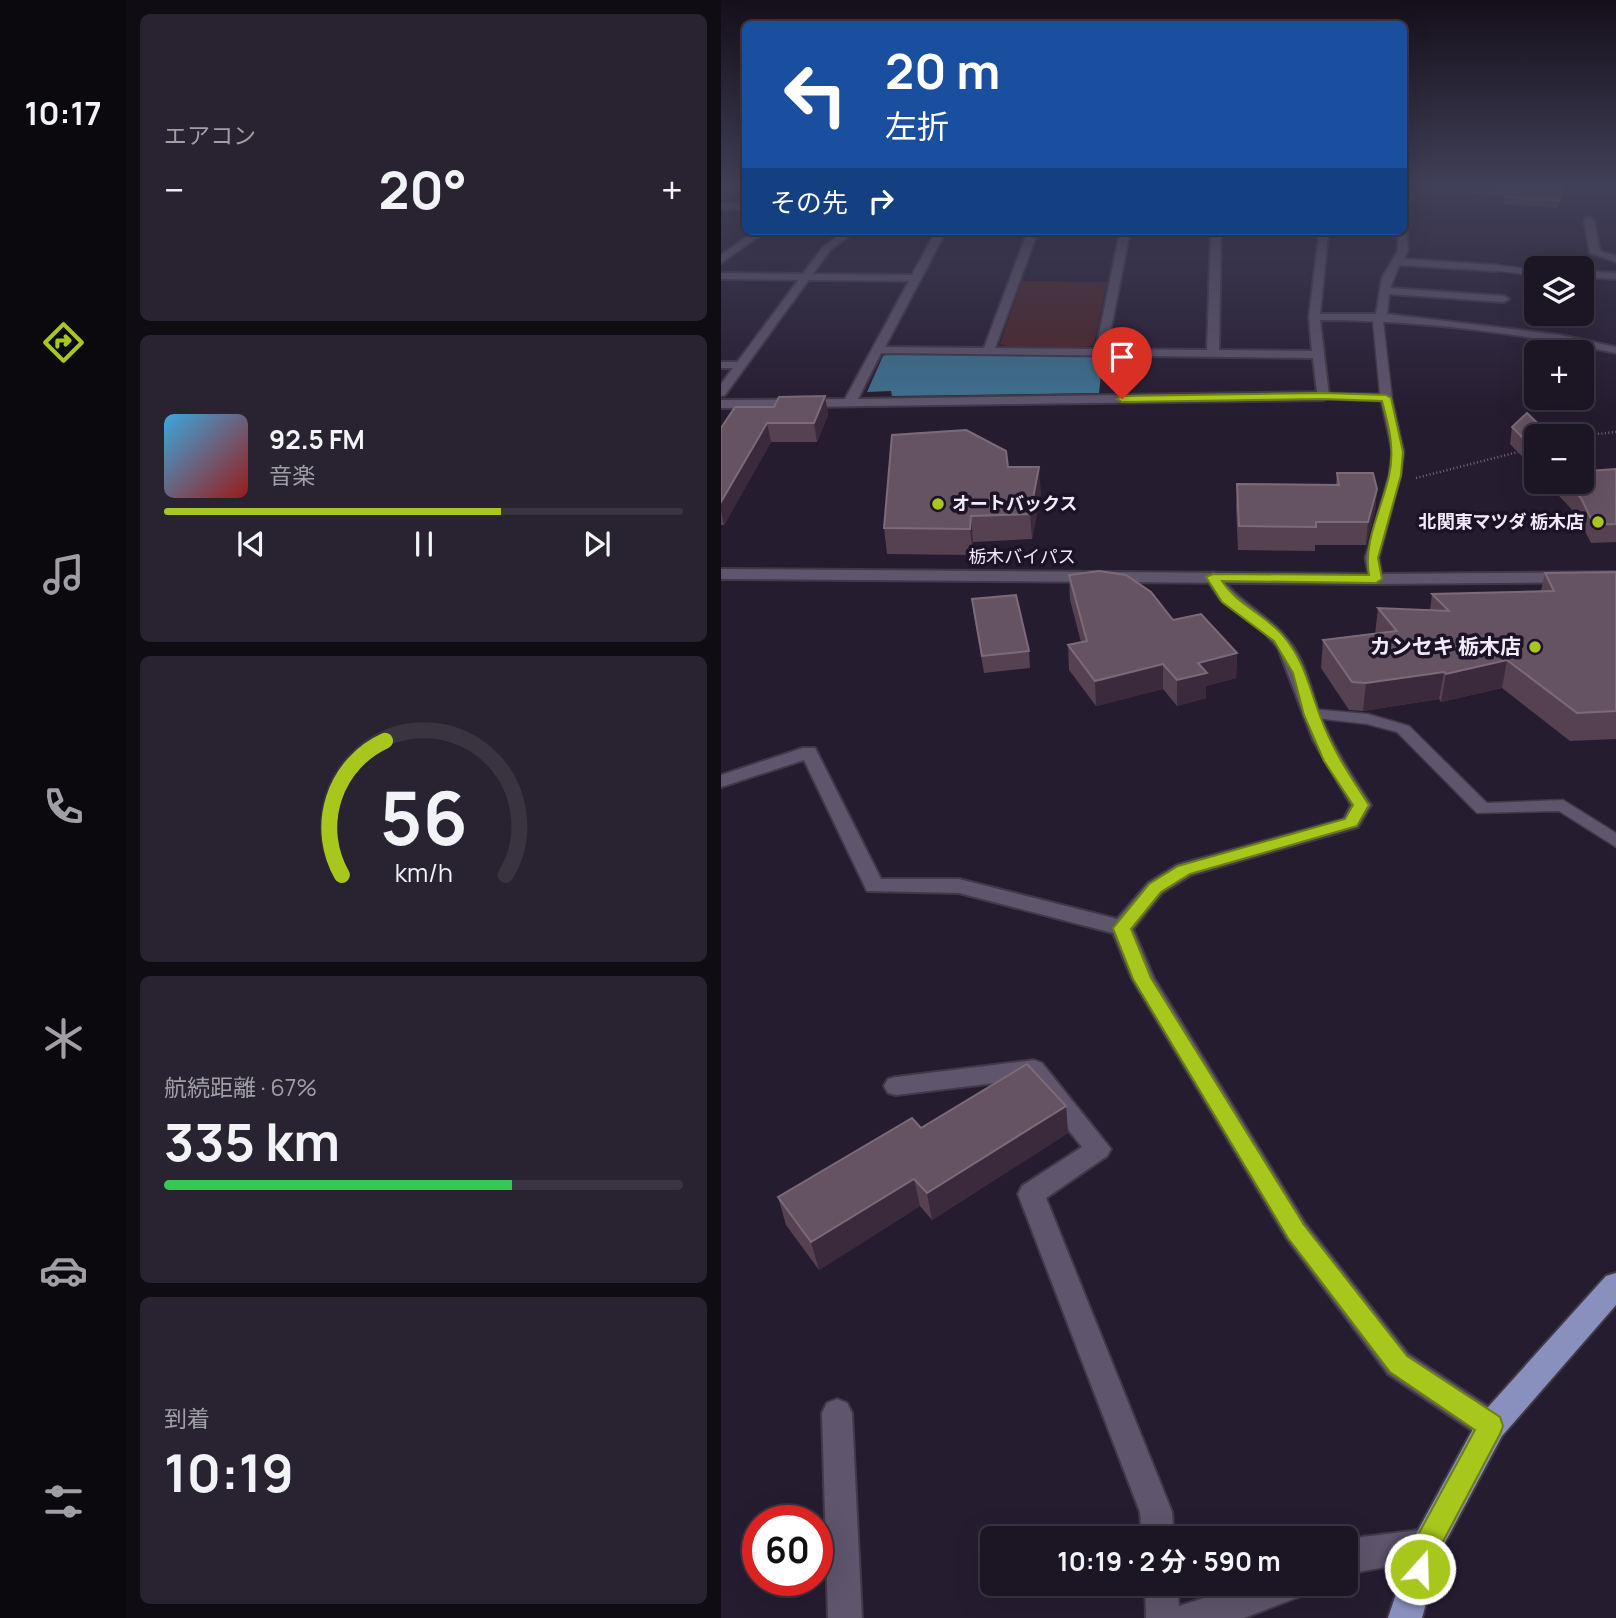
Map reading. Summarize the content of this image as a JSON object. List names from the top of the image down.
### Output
{
  "streets": {
    "street": ["栃木バイパス"]
  },
  "places": ["オートバックス", "北関東マツダ 栃木店", "カンセキ 栃木店"],
  "page": {
    "tabs": "10:17",
    "tile": [
      "エアコン",
      ["航続距離 · 67%", "335 km"],
      ["到着", "10:19"]
    ],
    "turn": ["20 m", "左折"],
    "heat": ["−", "20°", "+"],
    "then": "その先",
    "map_buttons": ["+", "−"],
    "song": ["92.5 FM", "音楽"],
    "limit": "60",
    "trip": "10:19 · 2 分 · 590 m",
    "gauge": ["56", "km/h"]
  }
}
